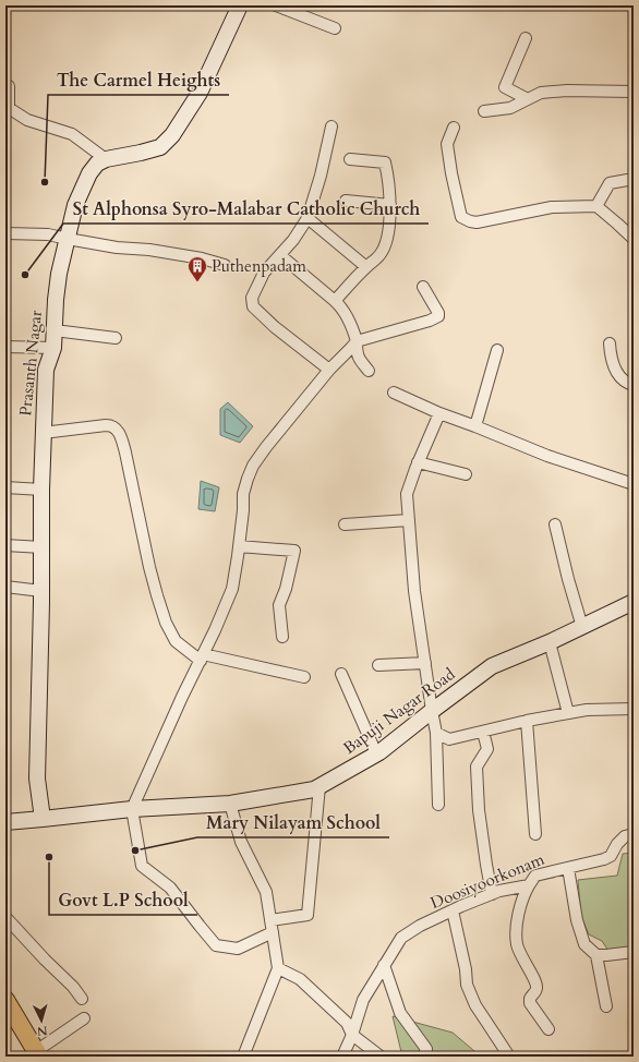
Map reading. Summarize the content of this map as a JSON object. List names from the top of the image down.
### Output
{
  "streets": {
    "street": ["Prasanth Nagar", "Bapuji Nagar Road", "Doosiyoorkonam"]
  },
  "crossings": [
    ["Prasanth Nagar", "Bapuji Nagar Road"]
  ],
  "places": {
    "other": [
      "The Carmel Heights",
      "St Alphonsa Syro-Malabar Catholic Church",
      "Mary Nilayam School",
      "Govt L.P School"
    ],
    "building": ["Puthenpadam"]
  },
  "north": "bottom"
}
